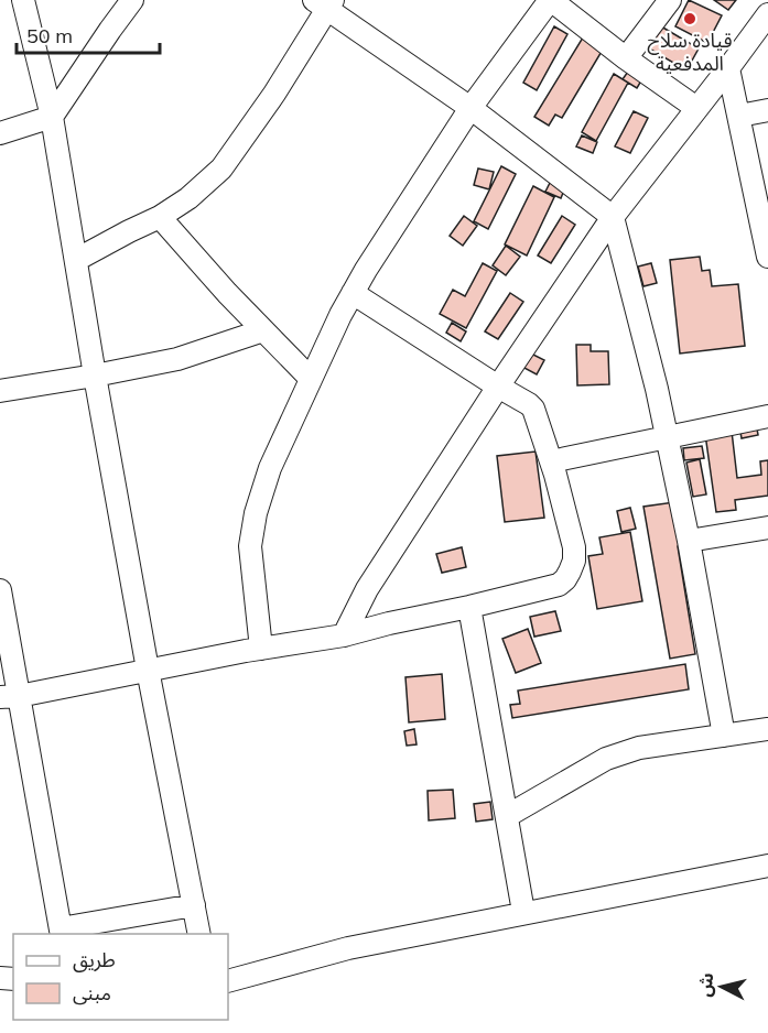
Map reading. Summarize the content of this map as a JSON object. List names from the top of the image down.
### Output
{
  "places": ["قيادة سلاح المدفعية"],
  "legend": ["طريق", "مبنى"],
  "scale_bar": "50 m",
  "north": "left"
}
